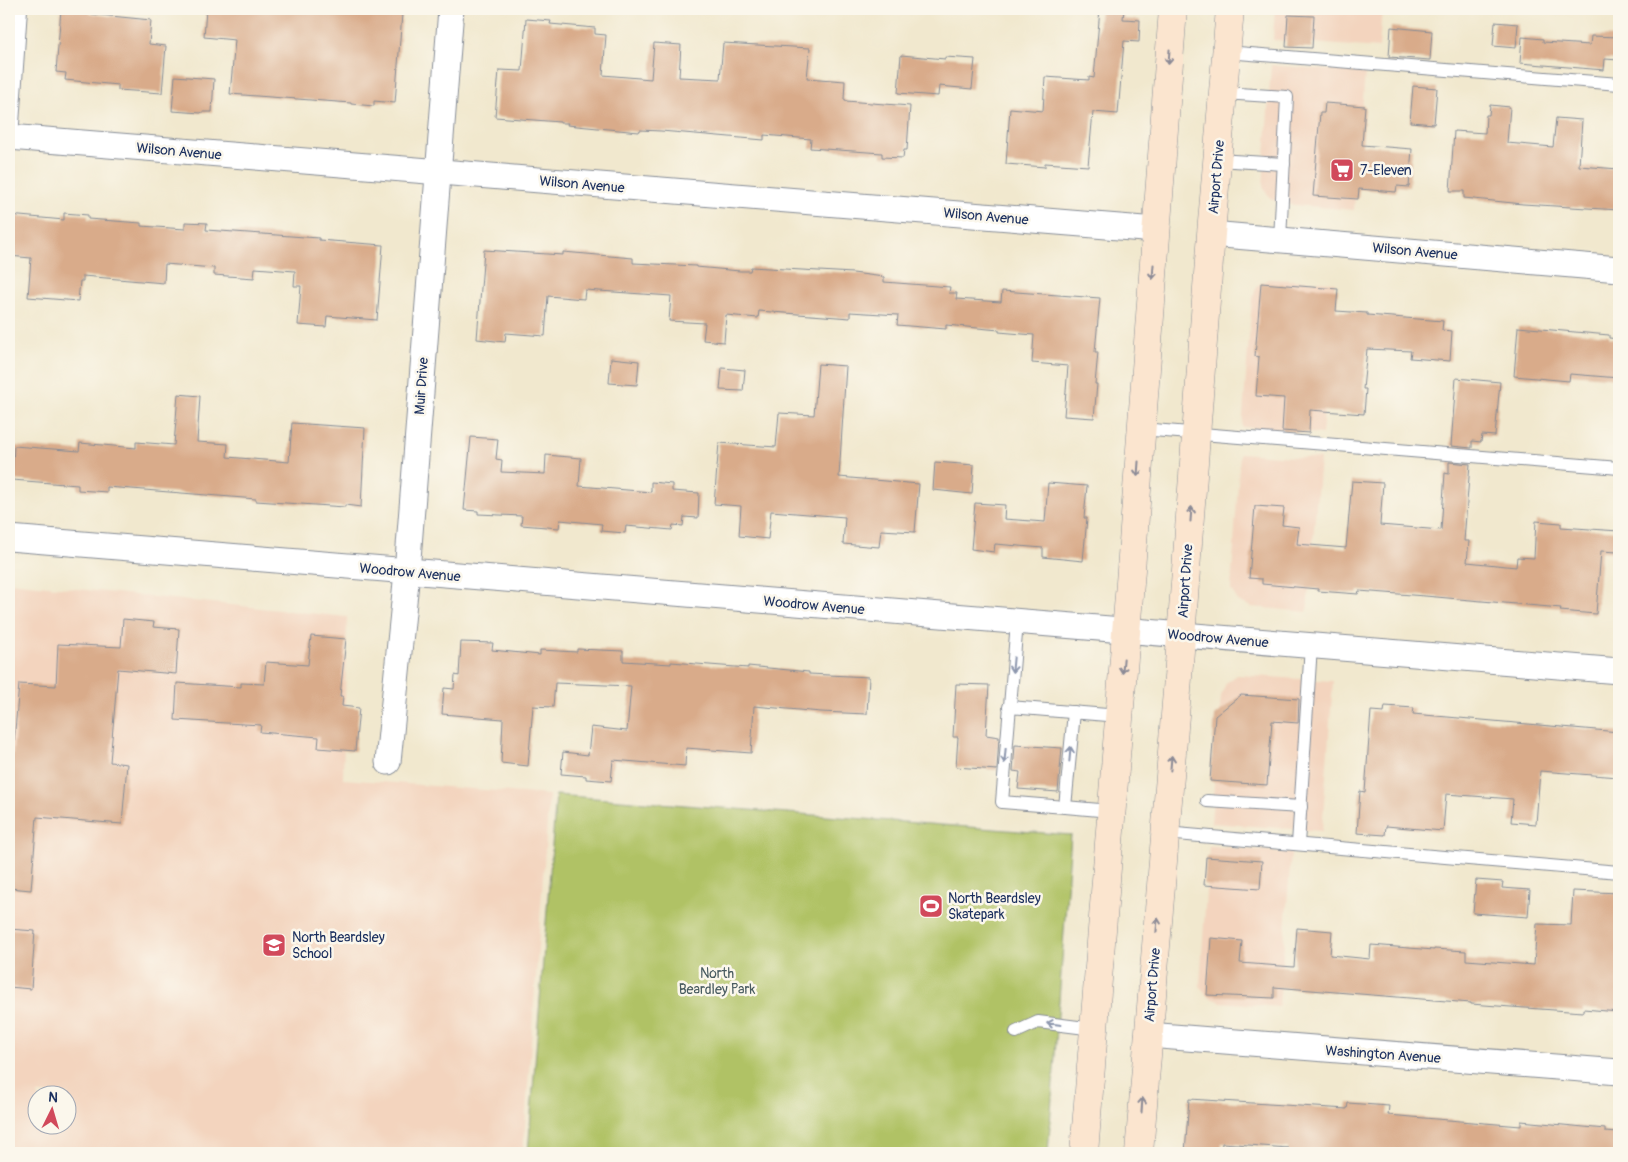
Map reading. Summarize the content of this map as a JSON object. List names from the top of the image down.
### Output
{
  "streets": {
    "main road": ["Airport Drive"],
    "street": [
      "Wilson Avenue",
      "Muir Drive",
      "Woodrow Avenue",
      "Washington Avenue"
    ]
  },
  "crossings": [
    ["Wilson Avenue", "Airport Drive"],
    ["Wilson Avenue", "Muir Drive"],
    ["Airport Drive", "Woodrow Avenue"],
    ["Airport Drive", "Washington Avenue"],
    ["Muir Drive", "Woodrow Avenue"]
  ],
  "parks": ["North Beardley Park"],
  "places": {
    "supermarket": ["7-Eleven"],
    "sports": ["North Beardsley Skatepark"],
    "school or university": ["North Beardsley School"]
  },
  "north": "top"
}
